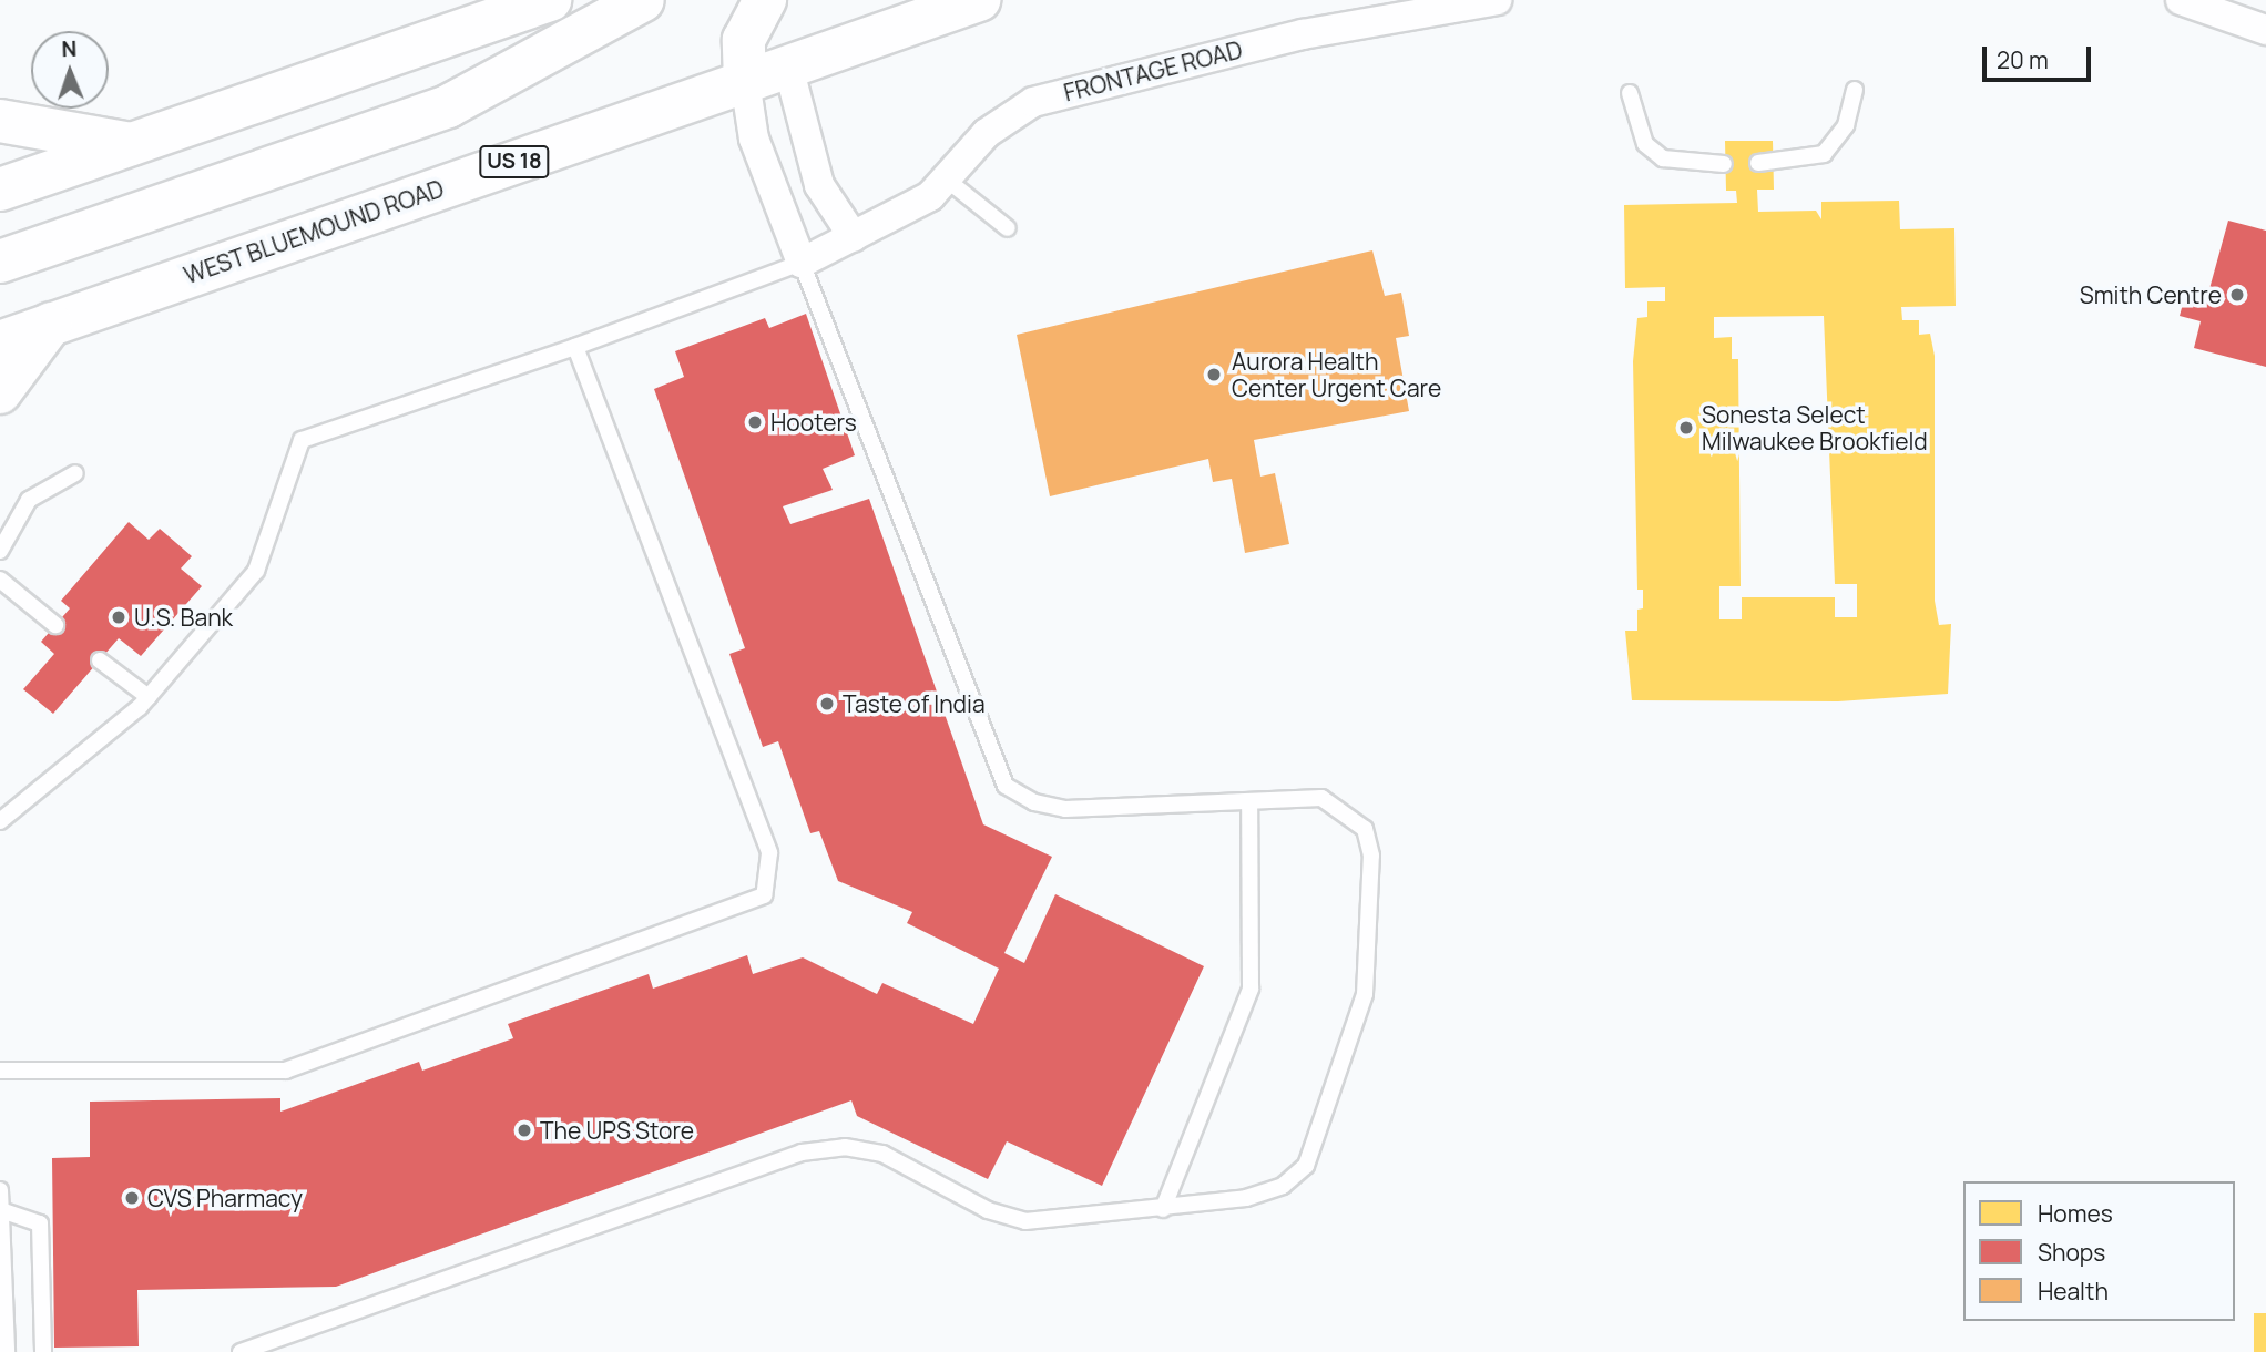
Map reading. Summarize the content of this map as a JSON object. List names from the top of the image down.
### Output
{
  "streets": {
    "main road": ["US 18", "WEST BLUEMOUND ROAD"],
    "street": ["FRONTAGE ROAD"]
  },
  "places": [
    "Smith Centre",
    "Aurora Health Center Urgent Care",
    "Hooters",
    "Sonesta Select Milwaukee Brookfield",
    "U.S. Bank",
    "Taste of India",
    "The UPS Store",
    "CVS Pharmacy"
  ],
  "legend": ["Homes", "Shops", "Health"],
  "scale_bar": "20 m",
  "north": "top"
}
